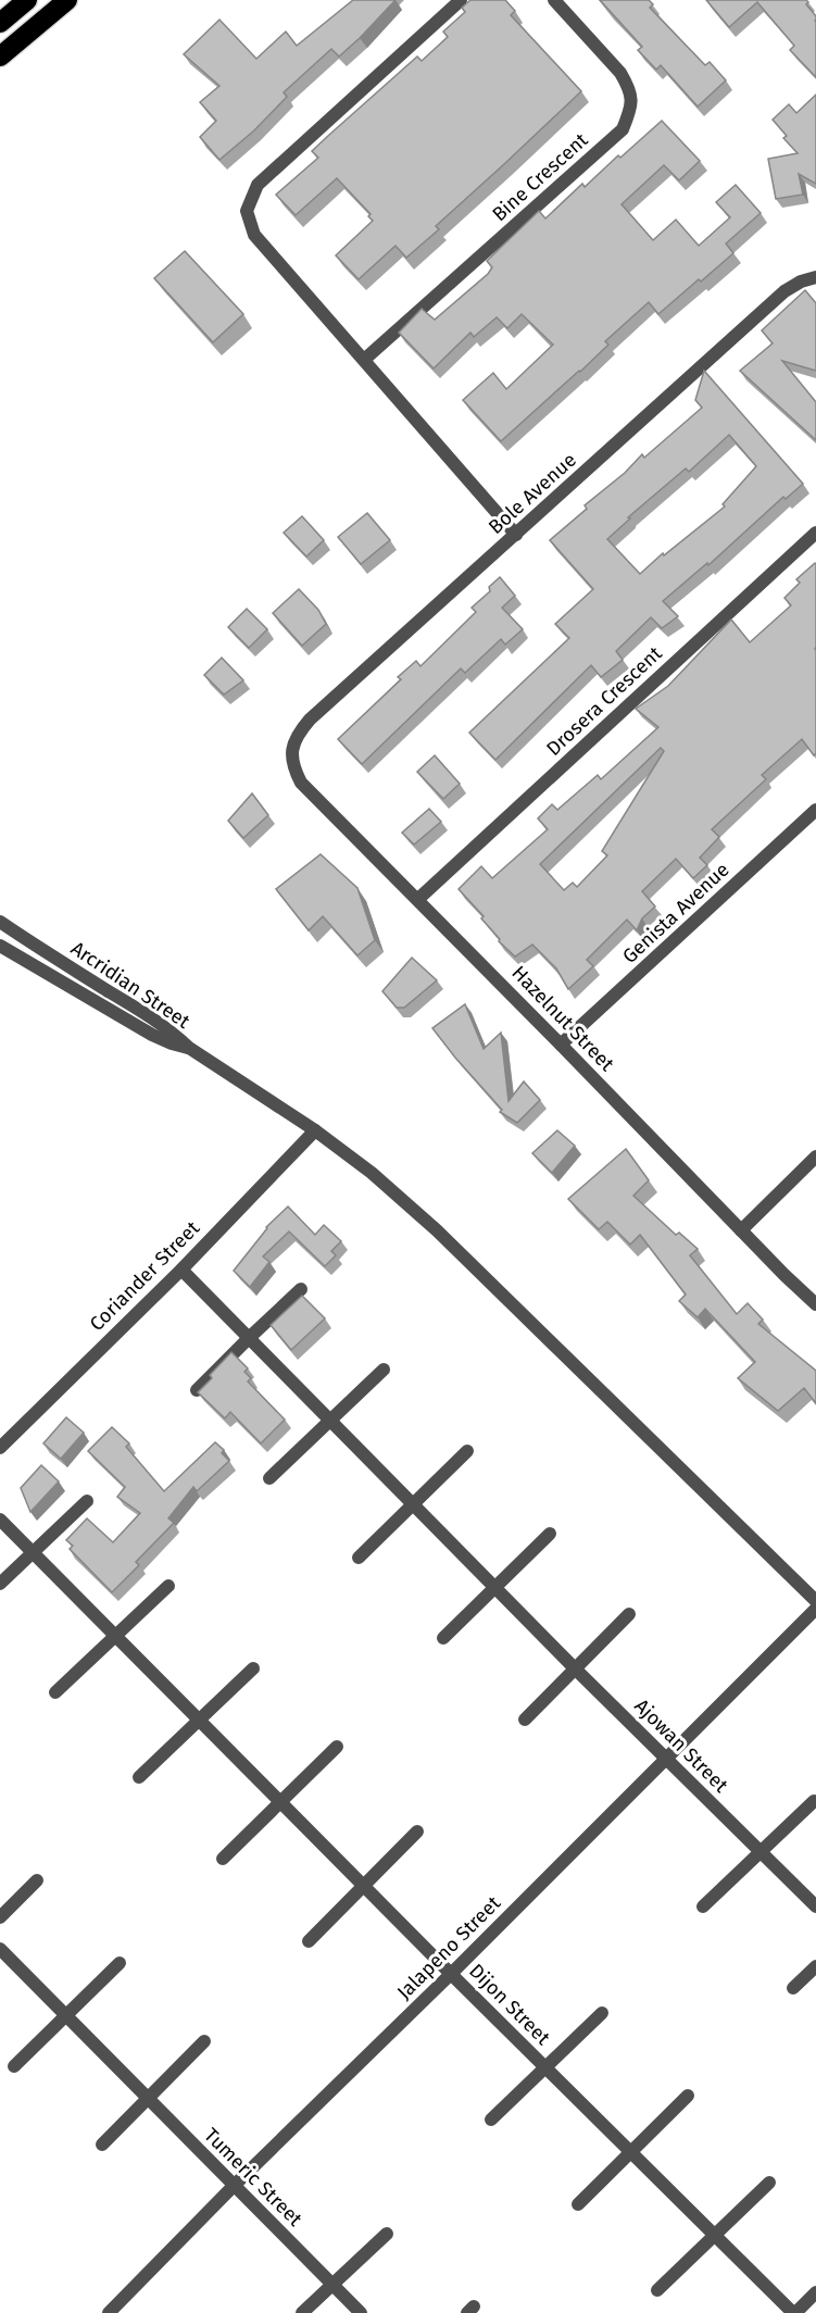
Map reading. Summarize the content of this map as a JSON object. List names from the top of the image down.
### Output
{
  "streets": {
    "street": [
      "Bine Crescent",
      "Bole Avenue",
      "Drosera Crescent",
      "Genista Avenue",
      "Arcridian Street",
      "Hazelnut Street",
      "Coriander Street",
      "Ajowan Street",
      "Jalapeno Street",
      "Dijon Street",
      "Tumeric Street"
    ]
  },
  "crossings": [
    ["Bole Avenue", "Hazelnut Street"],
    ["Drosera Crescent", "Hazelnut Street"],
    ["Genista Avenue", "Hazelnut Street"],
    ["Coriander Street", "Ajowan Street"],
    ["Ajowan Street", "Jalapeno Street"],
    ["Jalapeno Street", "Dijon Street"],
    ["Jalapeno Street", "Tumeric Street"]
  ]
}
